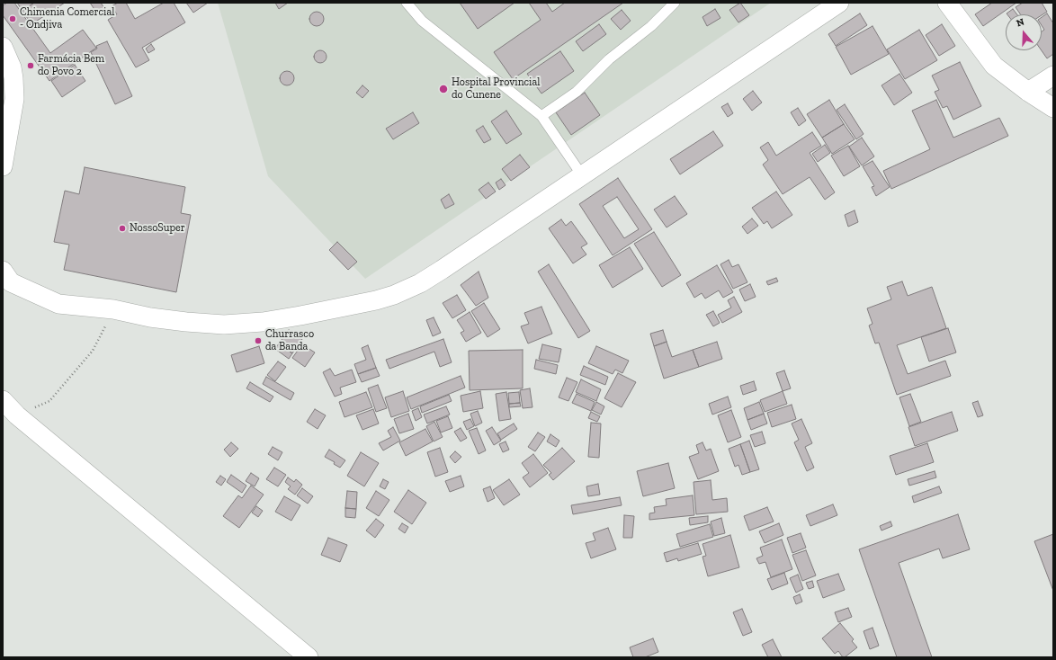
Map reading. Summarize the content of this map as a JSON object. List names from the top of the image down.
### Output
{
  "places": [
    "Chimenia Comercial - Ondjiva",
    "Farmácia Bem do Povo 2",
    "Hospital Provincial do Cunene",
    "NossoSuper",
    "Churrasco da Banda"
  ],
  "north": "top"
}
